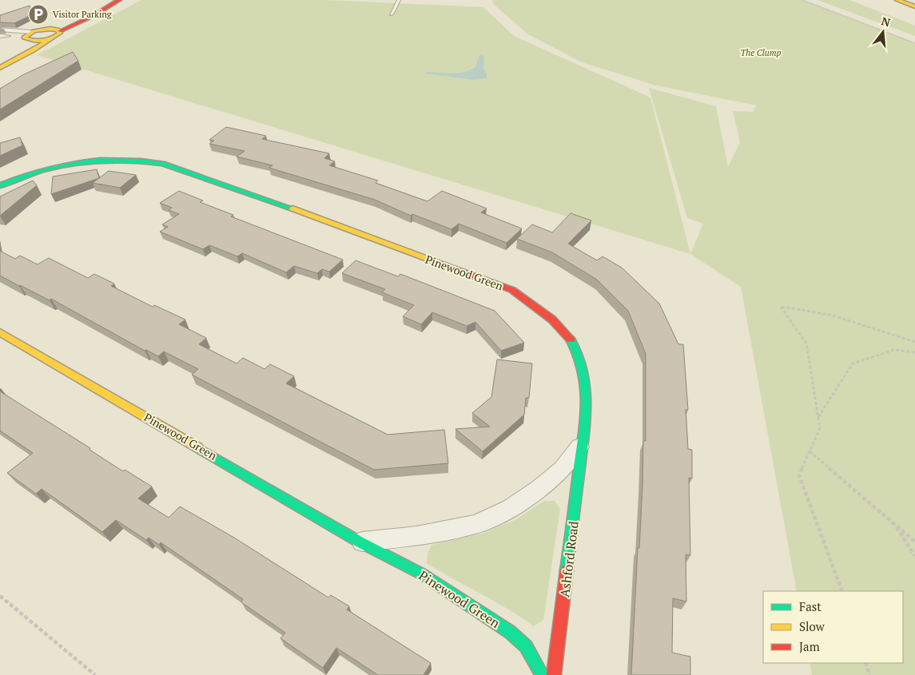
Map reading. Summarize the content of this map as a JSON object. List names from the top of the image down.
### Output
{
  "streets": {
    "main road": ["Pinewood Green", "Ashford Road"]
  },
  "crossings": [
    ["Pinewood Green", "Ashford Road"]
  ],
  "parks": ["The Clump"],
  "places": {
    "parking": ["Visitor Parking"]
  },
  "legend": ["Fast", "Slow", "Jam"],
  "north": "top"
}
